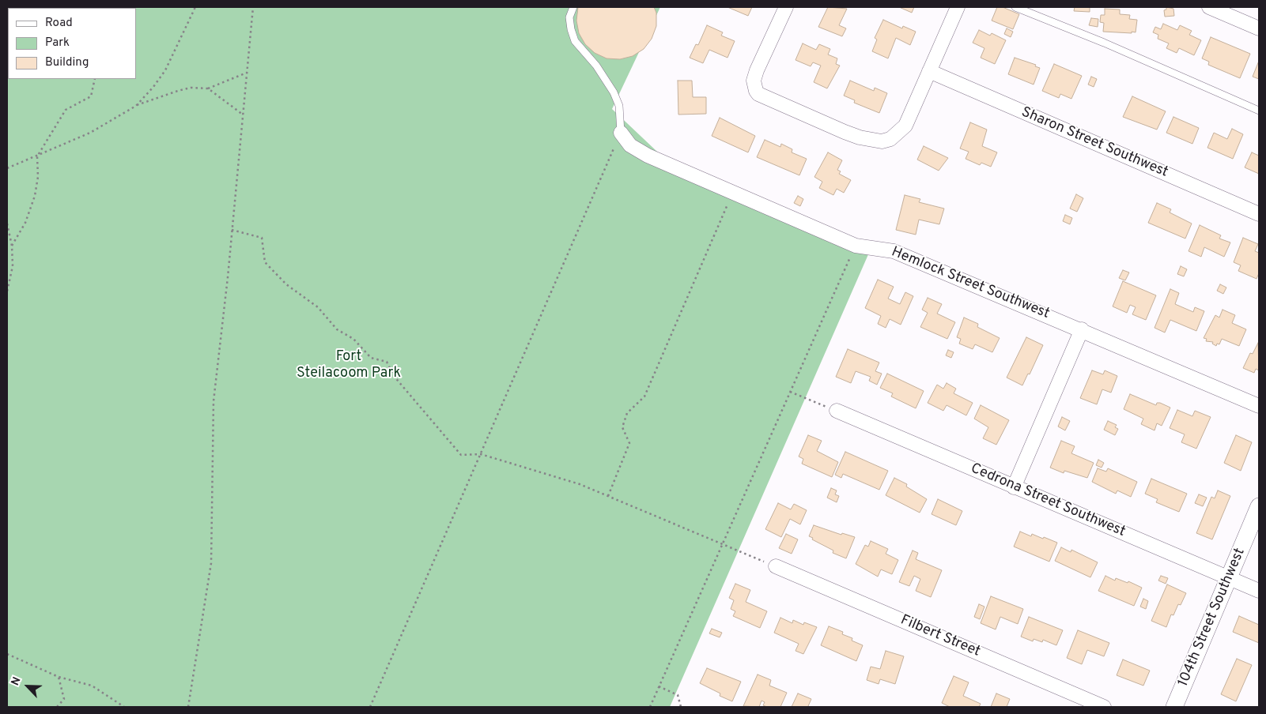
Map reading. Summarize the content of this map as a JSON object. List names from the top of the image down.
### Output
{
  "streets": {
    "street": [
      "Sharon Street Southwest",
      "Hemlock Street Southwest",
      "Cedrona Street Southwest",
      "104th Street Southwest",
      "Filbert Street"
    ]
  },
  "crossings": [
    ["Cedrona Street Southwest", "104th Street Southwest"]
  ],
  "parks": ["Fort Steilacoom Park"],
  "legend": ["Road", "Park", "Building"],
  "north": "top left"
}
